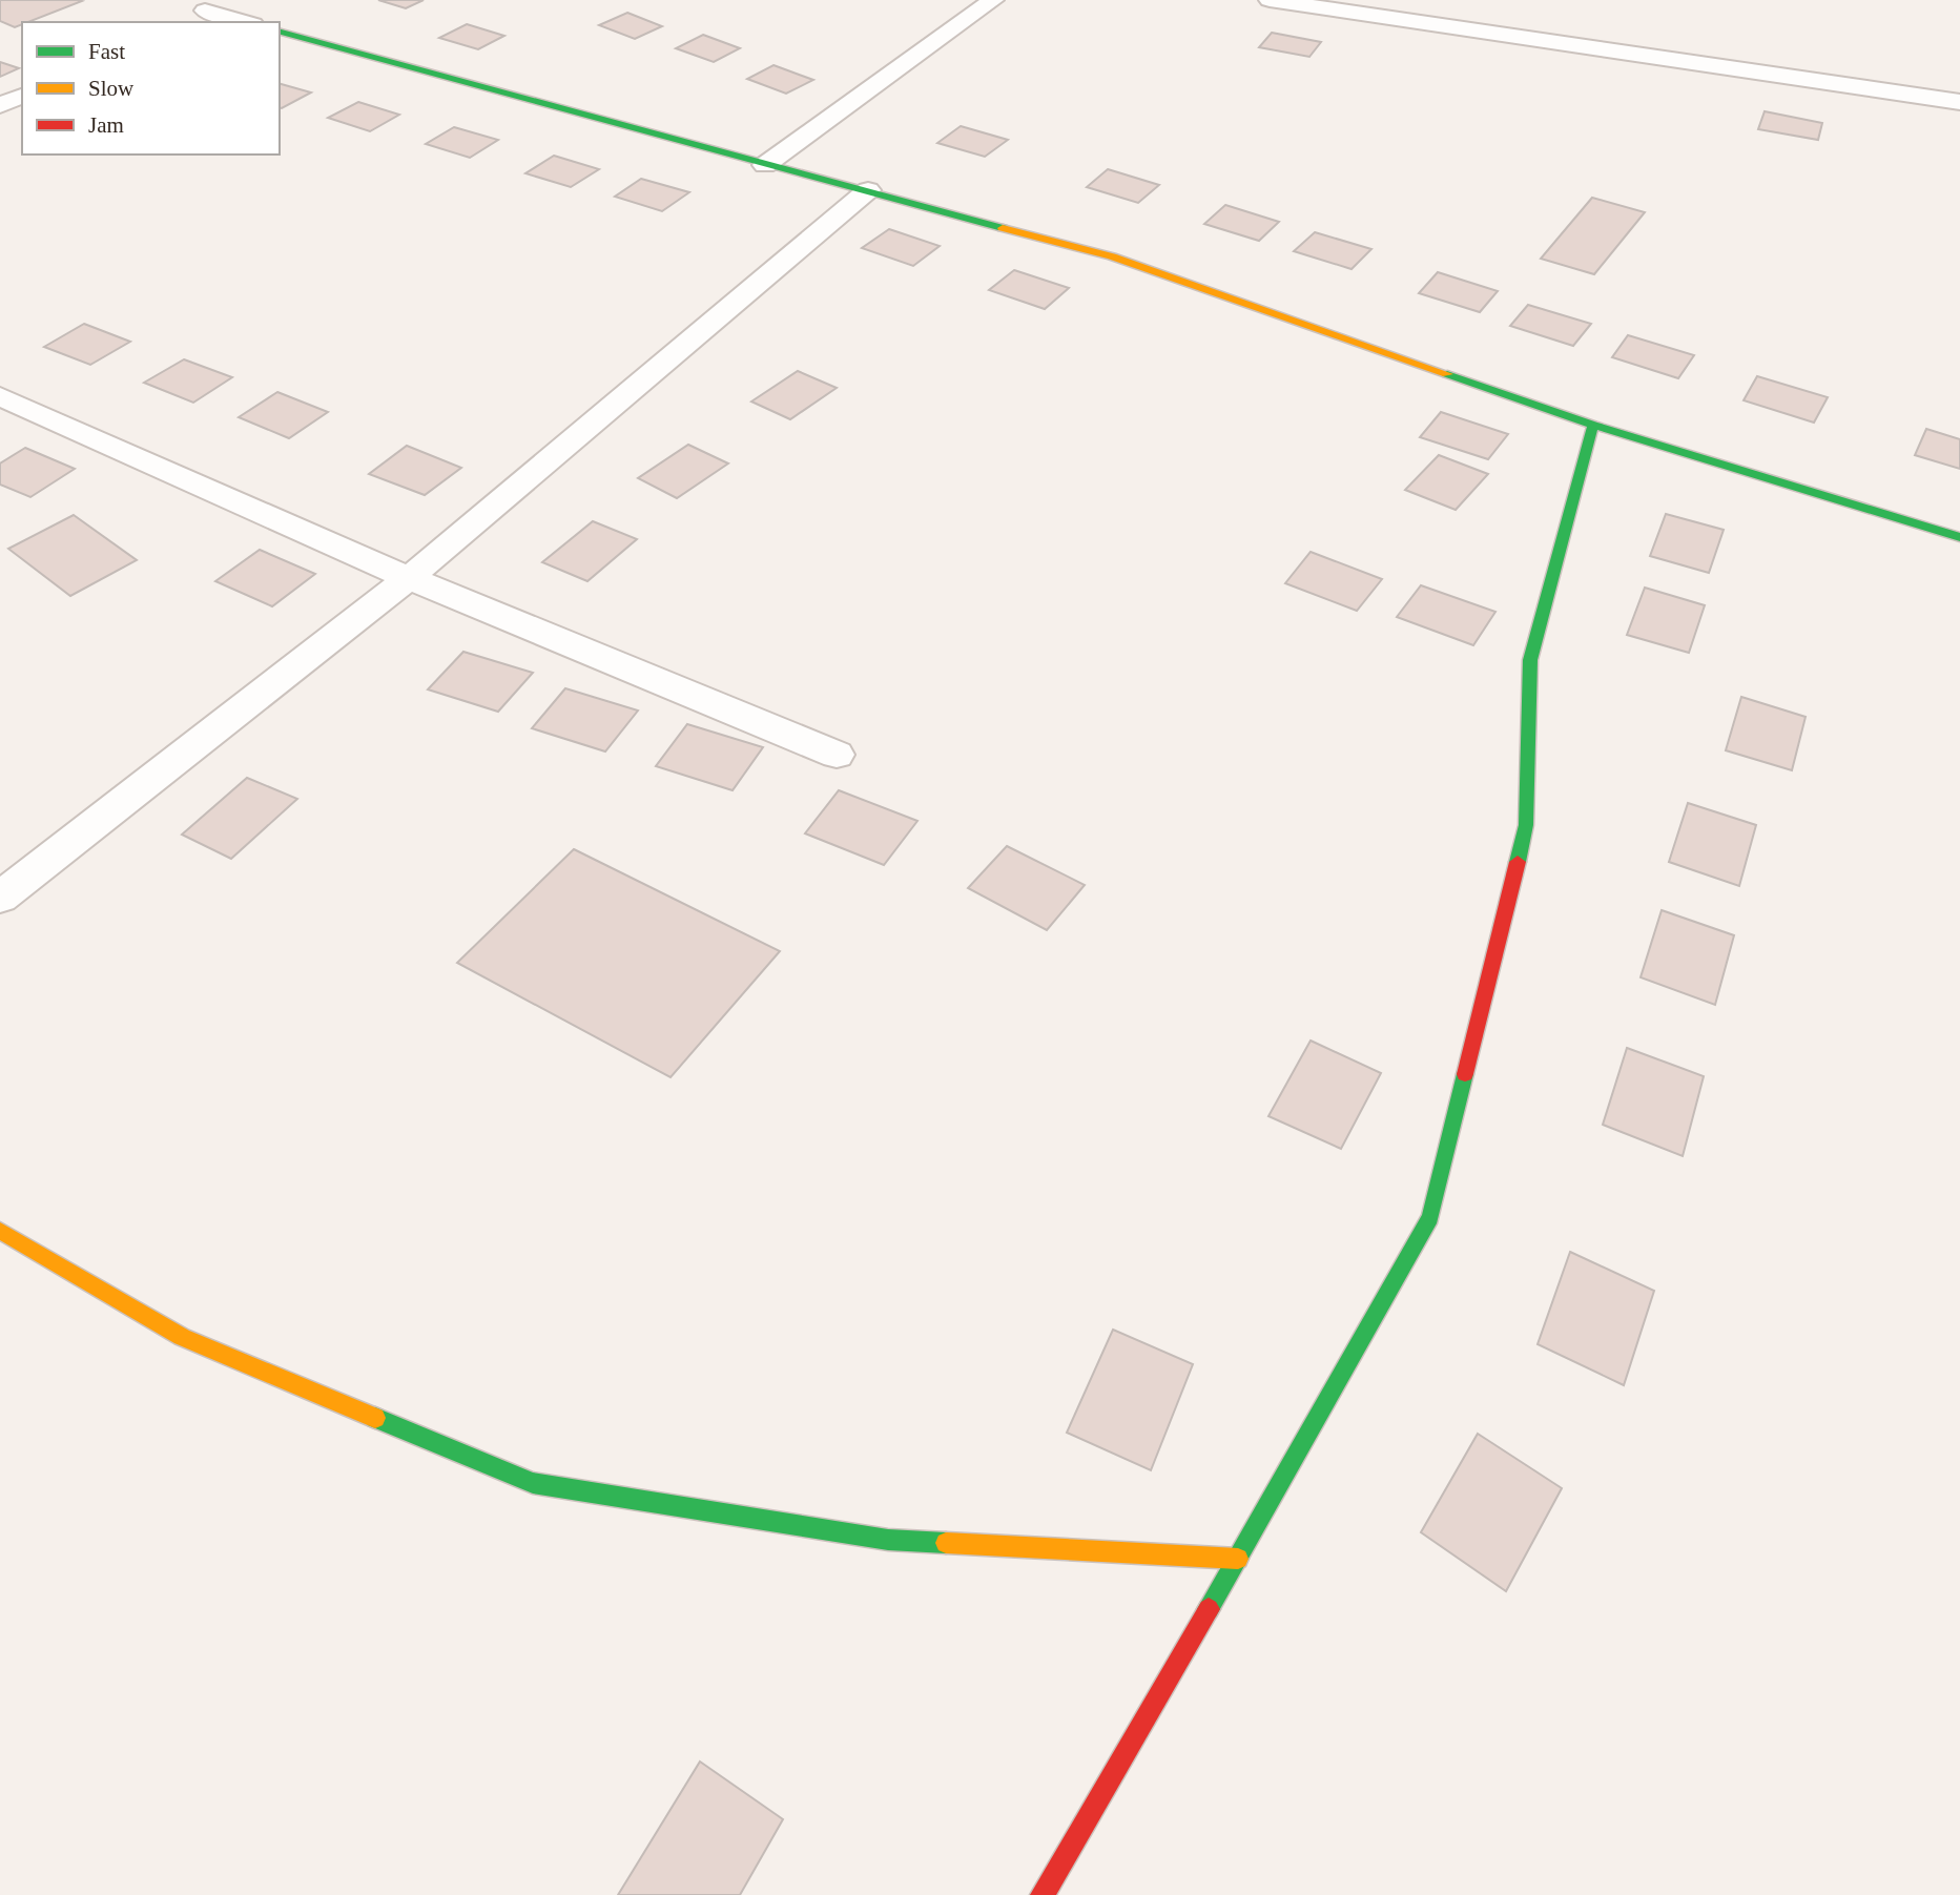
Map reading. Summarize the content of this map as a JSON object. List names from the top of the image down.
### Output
{
  "legend": ["Fast", "Slow", "Jam"]
}
